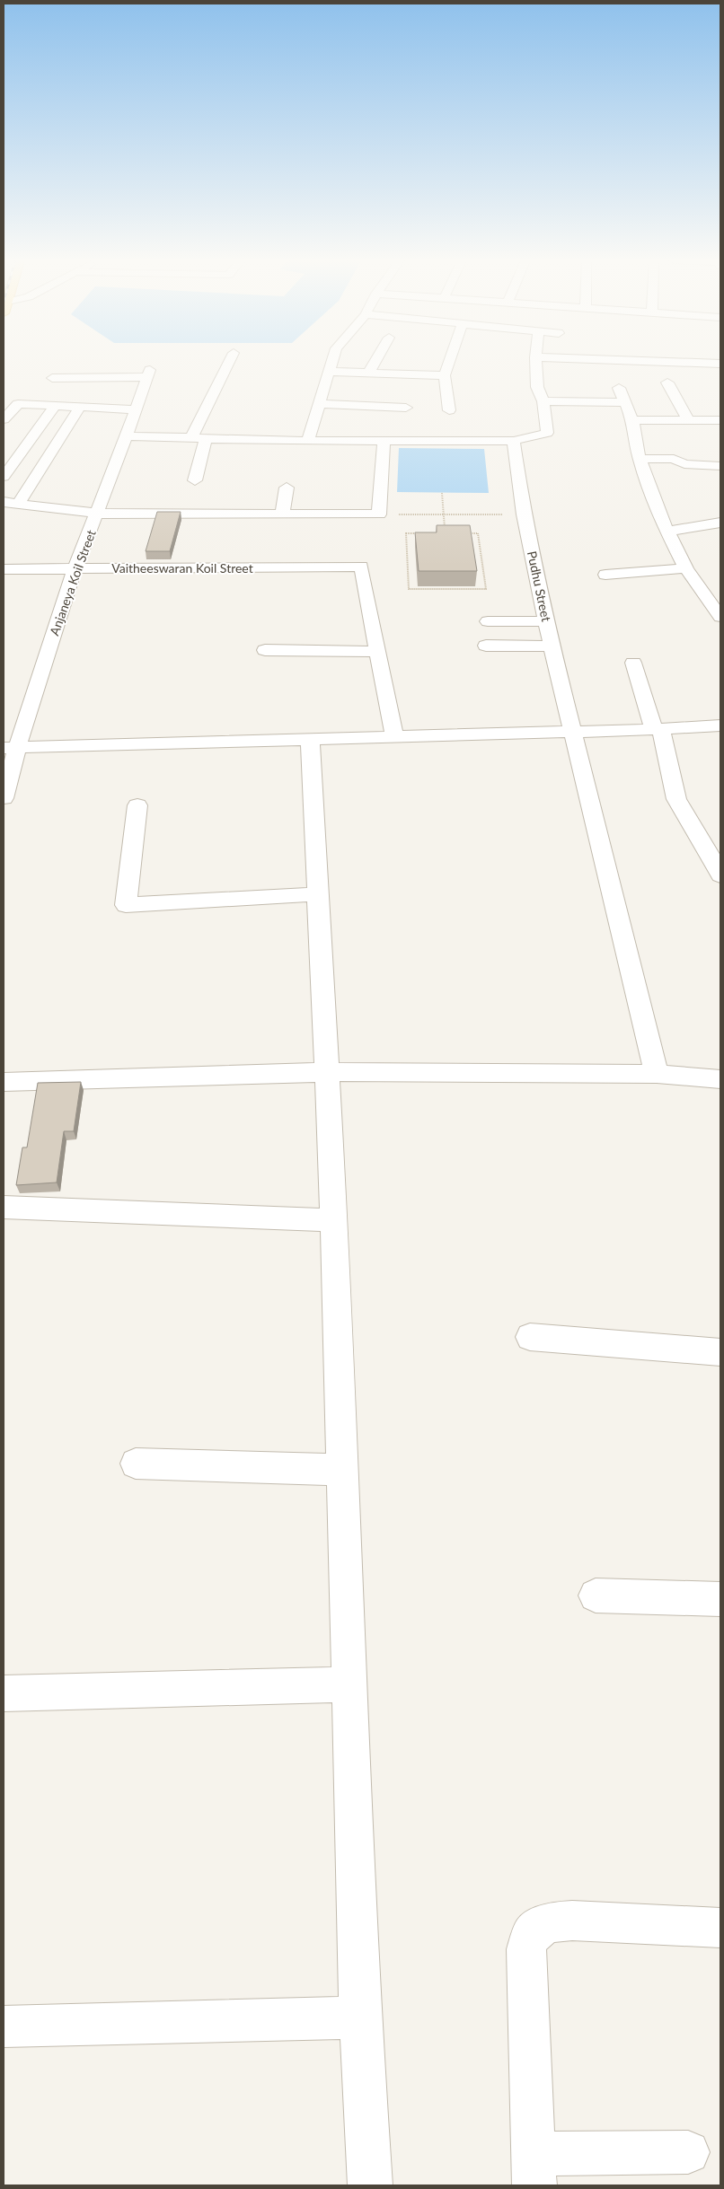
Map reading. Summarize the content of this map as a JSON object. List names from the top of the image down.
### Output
{
  "streets": {
    "street": ["Vaitheeswaran Koil Street", "Anjaneya Koil Street", "Pudhu Street"]
  },
  "crossings": [
    ["Vaitheeswaran Koil Street", "Anjaneya Koil Street"]
  ]
}
